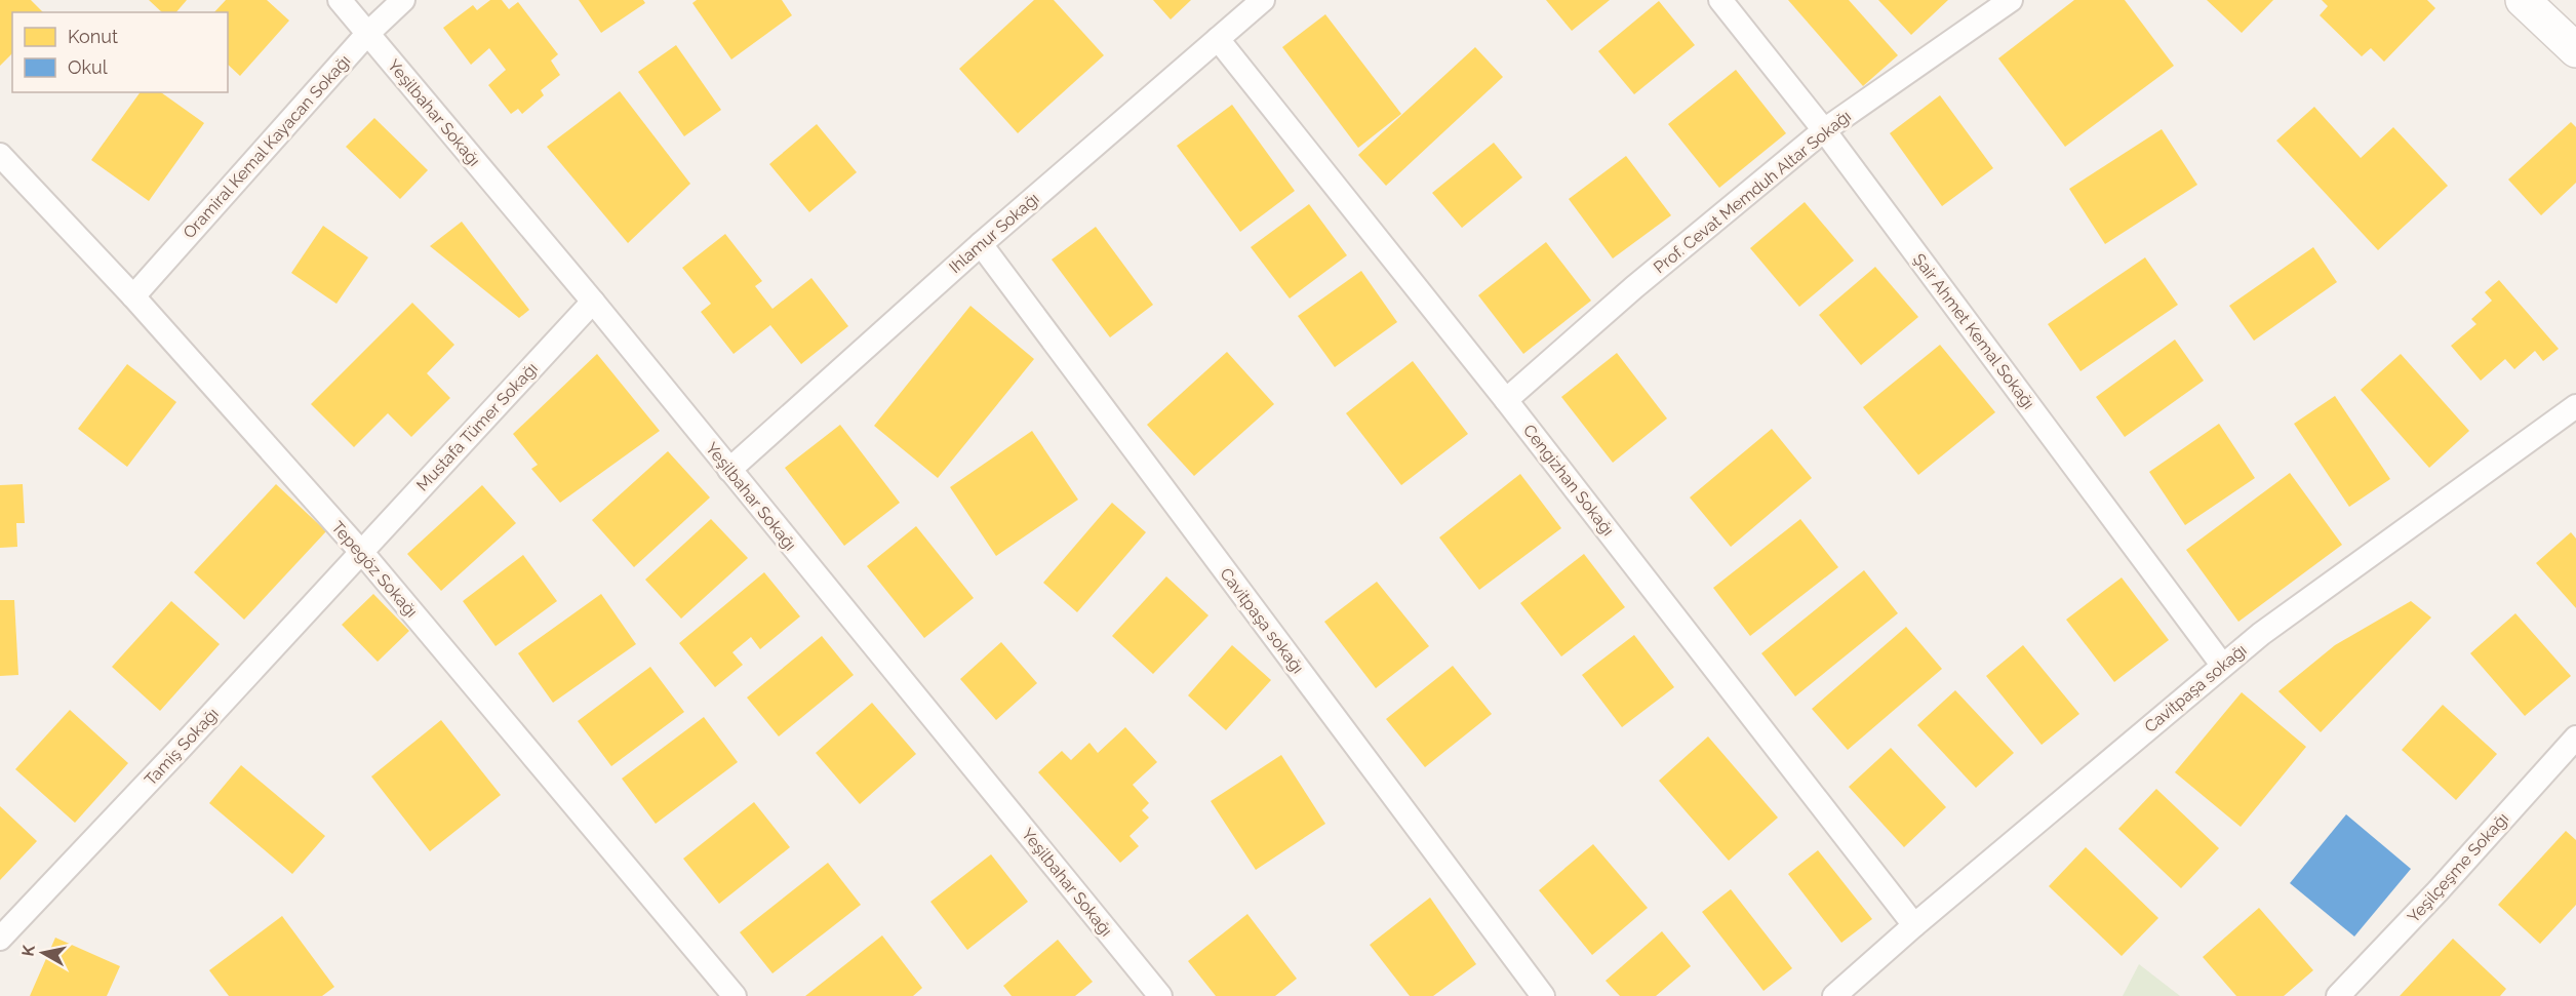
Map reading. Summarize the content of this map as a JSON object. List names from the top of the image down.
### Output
{
  "streets": {
    "street": [
      "Yeşilbahar Sokağı",
      "Oramiral Kemal Kayacan Sokağı",
      "Prof. Cevat Memduh Altar Sokağı",
      "Ihlamur Sokağı",
      "Şair Ahmet Kemal Sokağı",
      "Mustafa Tümer Sokağı",
      "Cengizhan Sokağı",
      "Tepegöz Sokağı",
      "Cavitpaşa sokağı",
      "Tamiş Sokağı",
      "Yeşilçeşme Sokağı"
    ]
  },
  "crossings": [
    ["Yeşilbahar Sokağı", "Oramiral Kemal Kayacan Sokağı"],
    ["Yeşilbahar Sokağı", "Ihlamur Sokağı"],
    ["Yeşilbahar Sokağı", "Mustafa Tümer Sokağı"],
    ["Oramiral Kemal Kayacan Sokağı", "Tepegöz Sokağı"],
    ["Prof. Cevat Memduh Altar Sokağı", "Şair Ahmet Kemal Sokağı"],
    ["Prof. Cevat Memduh Altar Sokağı", "Cengizhan Sokağı"],
    ["Ihlamur Sokağı", "Cengizhan Sokağı"],
    ["Ihlamur Sokağı", "Cavitpaşa sokağı"],
    ["Şair Ahmet Kemal Sokağı", "Cavitpaşa sokağı"],
    ["Mustafa Tümer Sokağı", "Tepegöz Sokağı"],
    ["Mustafa Tümer Sokağı", "Tamiş Sokağı"],
    ["Cengizhan Sokağı", "Cavitpaşa sokağı"],
    ["Tepegöz Sokağı", "Tamiş Sokağı"]
  ],
  "legend": ["Konut", "Okul"],
  "north": "left"
}
